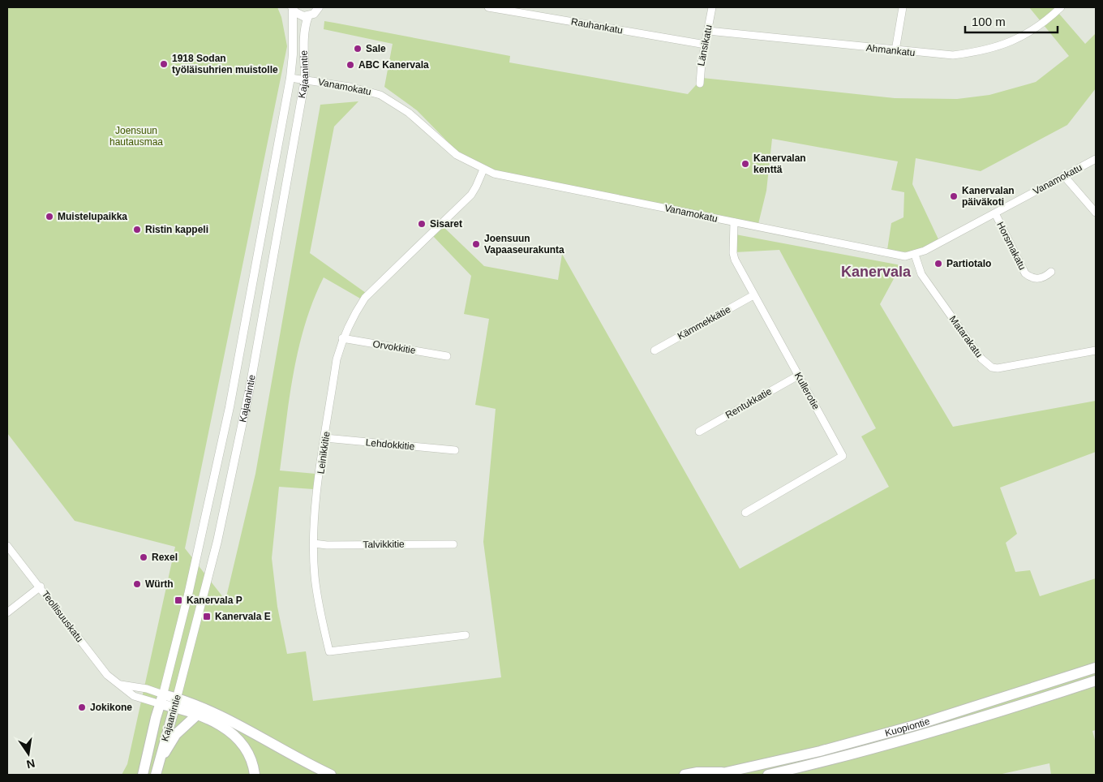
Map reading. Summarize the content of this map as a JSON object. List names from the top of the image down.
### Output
{
  "streets": {
    "highway": ["Kajaanintie", "Kuopiontie"],
    "street": [
      "Rauhankatu",
      "Länsikatu",
      "Ahmankatu",
      "Vanamokatu",
      "Horsmakatu",
      "Kämmekkätie",
      "Matarakatu",
      "Orvokkitie",
      "Kullerotie",
      "Rentukkatie",
      "Lehdokkitie",
      "Leinikkitie",
      "Talvikkitie",
      "Teollisuuskatu"
    ]
  },
  "crossings": [
    ["Rauhankatu", "Länsikatu"],
    ["Länsikatu", "Ahmankatu"],
    ["Kajaanintie", "Vanamokatu"],
    ["Kajaanintie", "Teollisuuskatu"],
    ["Vanamokatu", "Horsmakatu"],
    ["Vanamokatu", "Matarakatu"],
    ["Vanamokatu", "Kullerotie"],
    ["Vanamokatu", "Leinikkitie"],
    ["Kämmekkätie", "Kullerotie"],
    ["Orvokkitie", "Leinikkitie"],
    ["Kullerotie", "Rentukkatie"],
    ["Lehdokkitie", "Leinikkitie"],
    ["Leinikkitie", "Talvikkitie"]
  ],
  "districts": ["Kanervala"],
  "parks": ["Joensuun hautausmaa"],
  "places": {
    "other": [
      "Sale",
      "1918 Sodan työläisuhrien muistolle",
      "ABC Kanervala",
      "Kanervalan kenttä",
      "Kanervalan päiväkoti",
      "Muistelupaikka",
      "Sisaret",
      "Ristin kappeli",
      "Joensuun Vapaaseurakunta",
      "Partiotalo",
      "Rexel",
      "Würth",
      "Jokikone"
    ],
    "transit": ["Kanervala P", "Kanervala E"]
  },
  "scale_bar": "100 m",
  "north": "bottom"
}
